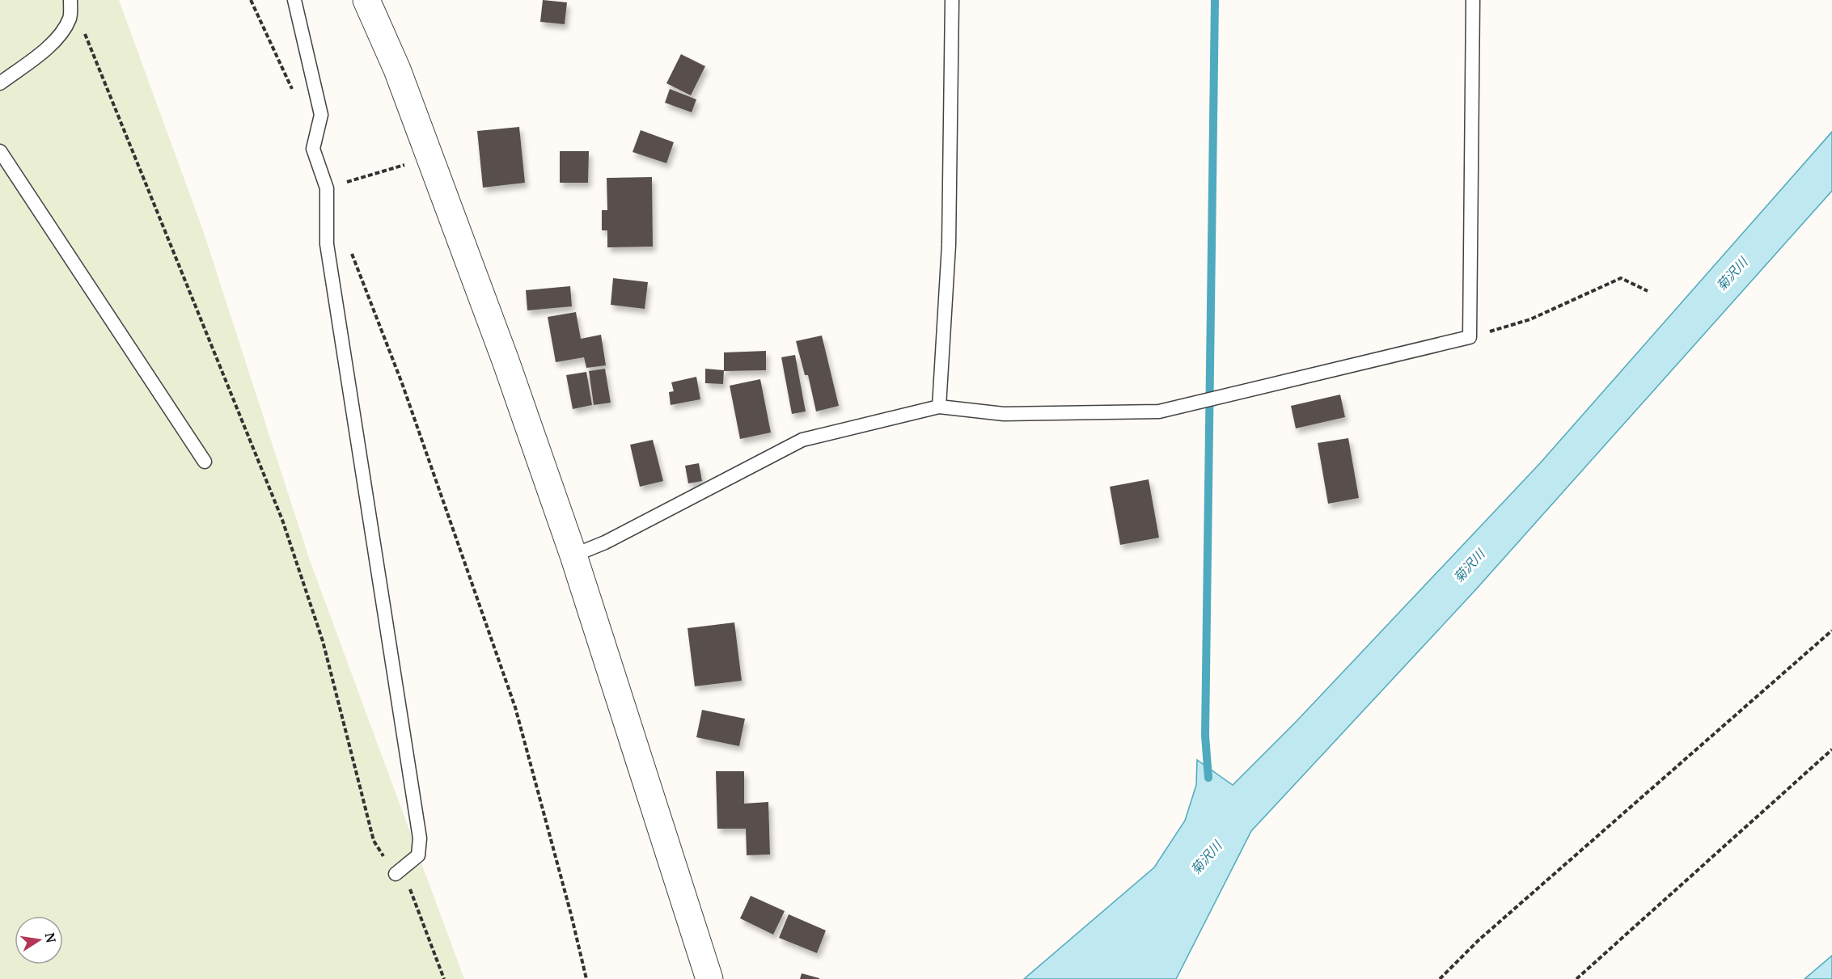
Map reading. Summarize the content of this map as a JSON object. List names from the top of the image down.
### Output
{
  "water": ["菊沢川"],
  "north": "right"
}
